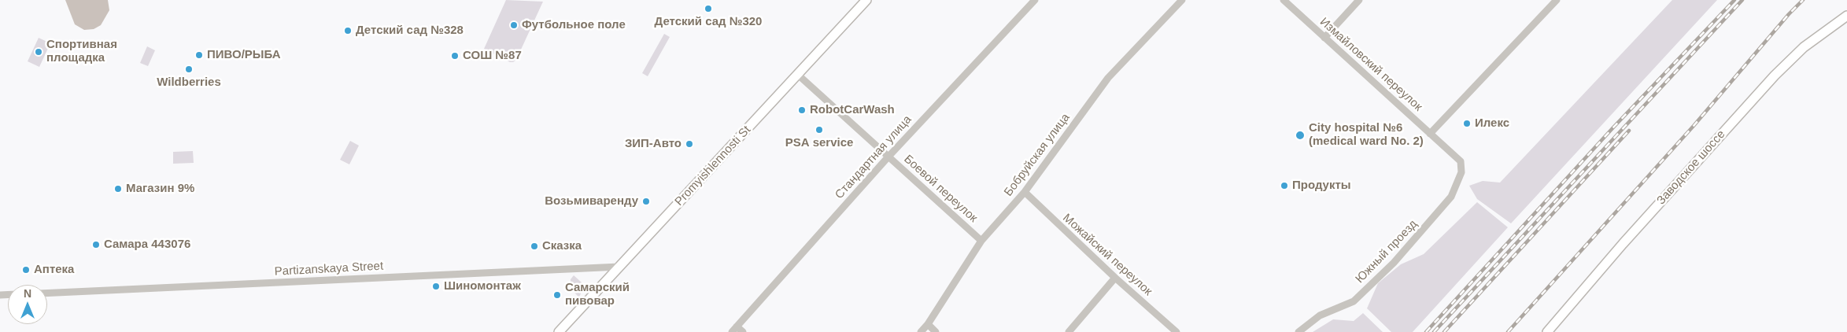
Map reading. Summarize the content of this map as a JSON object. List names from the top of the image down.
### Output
{
  "streets": {
    "main road": ["Promyishlennosti St", "Заводское шоссе"],
    "street": [
      "Измайловский переулок",
      "Бобруйская улица",
      "Стандартная улица",
      "Боевой переулок",
      "Южный проезд",
      "Можайский переулок",
      "Partizanskaya Street"
    ]
  },
  "crossings": [
    ["Измайловский переулок", "Южный проезд"],
    ["Бобруйская улица", "Боевой переулок"],
    ["Бобруйская улица", "Можайский переулок"],
    ["Стандартная улица", "Боевой переулок"],
    ["Promyishlennosti St", "Боевой переулок"],
    ["Promyishlennosti St", "Partizanskaya Street"]
  ],
  "places": [
    "Детский сад №320",
    "Футбольное поле",
    "Детский сад №328",
    "Спортивная площадка",
    "ПИВО/РЫБА",
    "СОШ №87",
    "Wildberries",
    "RobotCarWash",
    "Илекс",
    "PSA service",
    "City hospital №6 (medical ward No. 2)",
    "ЗИП-Авто",
    "Продукты",
    "Магазин 9%",
    "Возьмиваренду",
    "Самара 443076",
    "Сказка",
    "Аптека",
    "Шиномонтаж",
    "Самарский пивовар"
  ],
  "north": "top"
}
